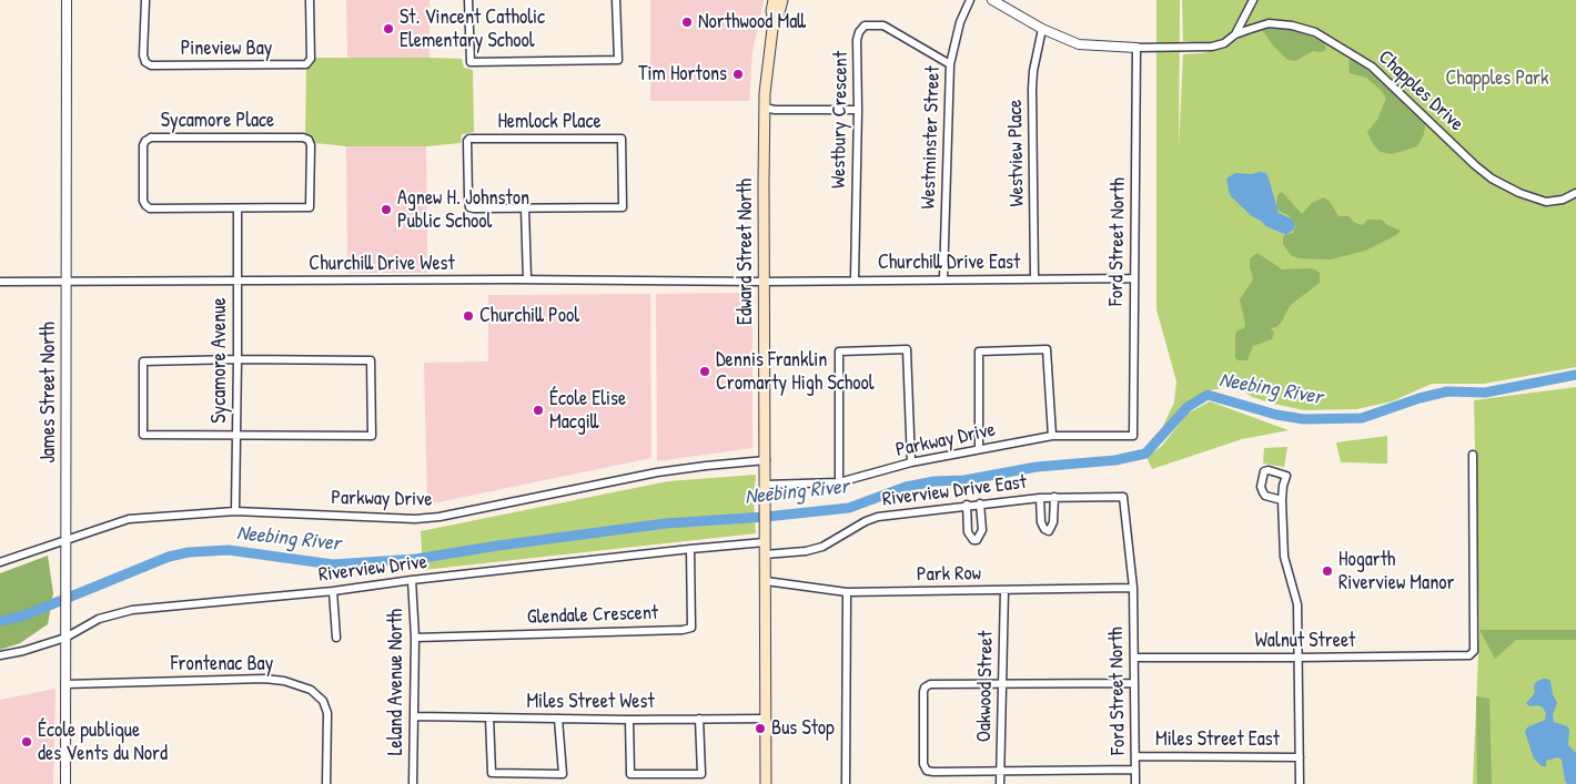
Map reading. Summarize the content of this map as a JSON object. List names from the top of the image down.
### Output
{
  "streets": {
    "main road": ["Edward Street North"],
    "street": [
      "Pineview Bay",
      "Chapples Drive",
      "Westbury Crescent",
      "Sycamore Place",
      "Hemlock Place",
      "Westminster Street",
      "Westview Place",
      "Ford Street North",
      "Churchill Drive East",
      "Churchill Drive West",
      "Sycamore Avenue",
      "James Street North",
      "Parkway Drive",
      "Riverview Drive East",
      "Riverview Drive",
      "Park Row",
      "Glendale Crescent",
      "Walnut Street",
      "Frontenac Bay",
      "Leland Avenue North",
      "Oakwood Street",
      "Miles Street West",
      "Miles Street East"
    ]
  },
  "crossings": [
    ["Chapples Drive", "Ford Street North"],
    ["Westbury Crescent", "Westminster Street"],
    ["Westbury Crescent", "Churchill Drive East"],
    ["Sycamore Place", "Sycamore Avenue"],
    ["Westminster Street", "Churchill Drive East"],
    ["Westview Place", "Churchill Drive East"],
    ["Ford Street North", "Churchill Drive East"],
    ["Ford Street North", "Parkway Drive"],
    ["Ford Street North", "Riverview Drive East"],
    ["Ford Street North", "Park Row"],
    ["Ford Street North", "Walnut Street"],
    ["Ford Street North", "Miles Street East"],
    ["Edward Street North", "Churchill Drive East"],
    ["Edward Street North", "Churchill Drive West"],
    ["Edward Street North", "Parkway Drive"],
    ["Edward Street North", "Riverview Drive East"],
    ["Edward Street North", "Riverview Drive"],
    ["Edward Street North", "Park Row"],
    ["Edward Street North", "Miles Street West"],
    ["Churchill Drive East", "Churchill Drive West"],
    ["Churchill Drive West", "Sycamore Avenue"],
    ["Churchill Drive West", "James Street North"],
    ["Sycamore Avenue", "Parkway Drive"],
    ["James Street North", "Parkway Drive"],
    ["James Street North", "Riverview Drive"],
    ["James Street North", "Frontenac Bay"],
    ["Riverview Drive", "Glendale Crescent"],
    ["Riverview Drive", "Leland Avenue North"],
    ["Park Row", "Oakwood Street"],
    ["Glendale Crescent", "Leland Avenue North"],
    ["Leland Avenue North", "Miles Street West"]
  ],
  "water": ["Neebing River"],
  "parks": ["Chapples Park"],
  "places": [
    "Northwood Mall",
    "St. Vincent Catholic Elementary School",
    "Tim Hortons",
    "Agnew H. Johnston Public School",
    "Churchill Pool",
    "Dennis Franklin Cromarty High School",
    "École Elise Macgill",
    "Hogarth Riverview Manor",
    "Bus Stop",
    "École publique des Vents du Nord"
  ]
}
